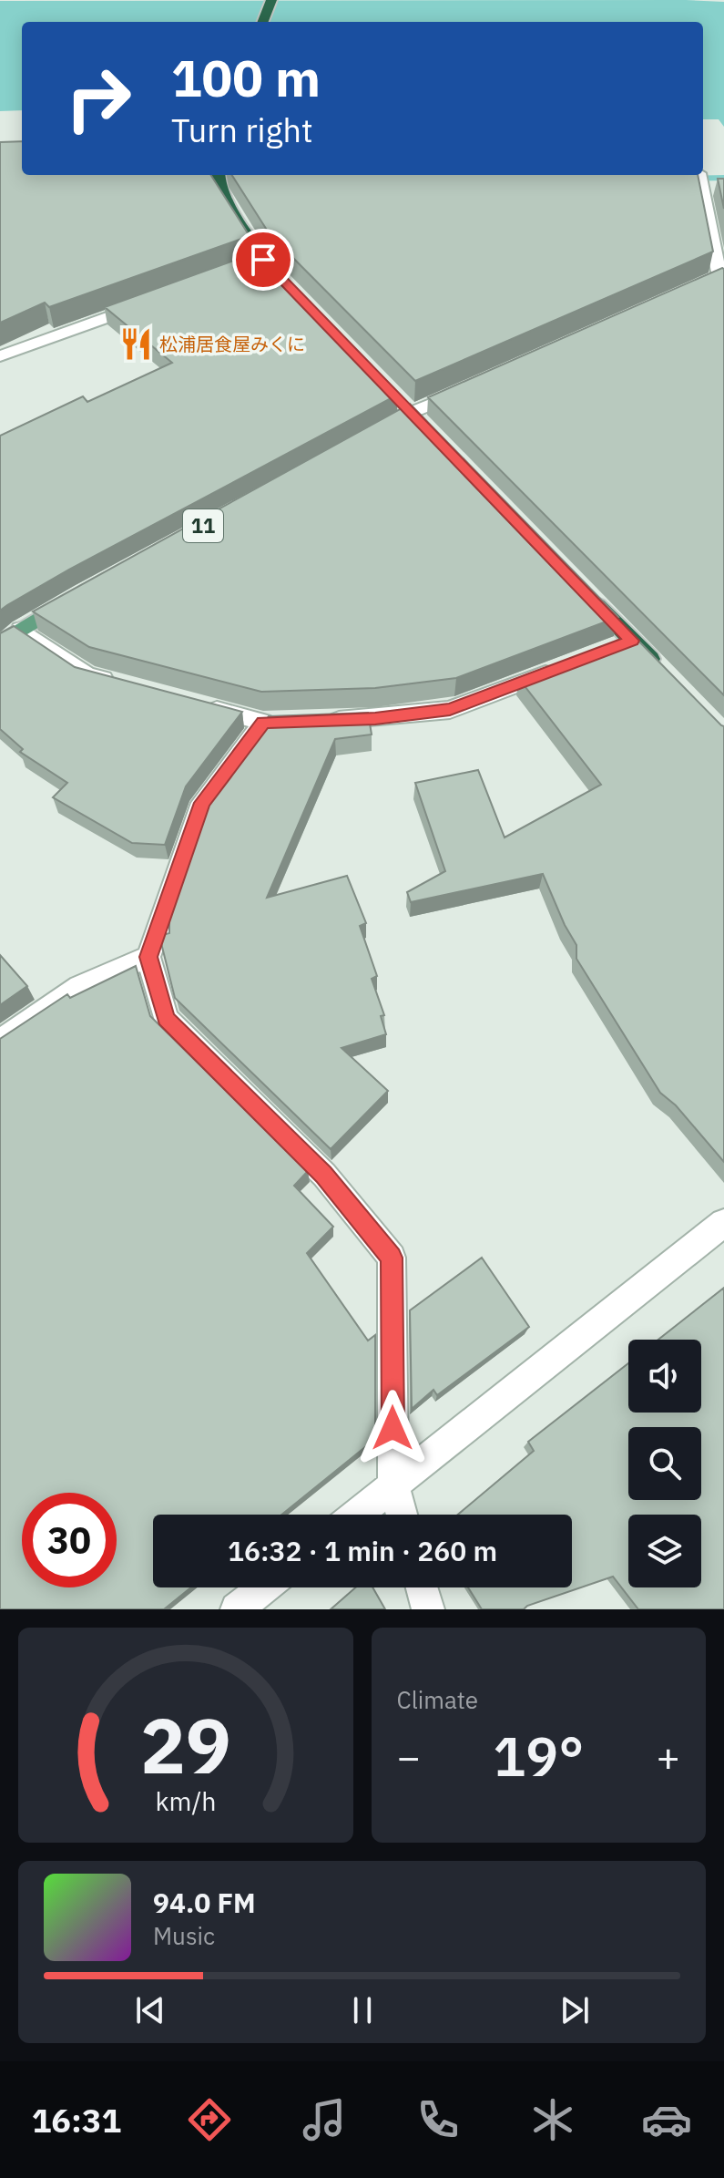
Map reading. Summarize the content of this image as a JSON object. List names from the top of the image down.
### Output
{
  "places": {
    "restaurant": ["松浦居食屋みくに"]
  },
  "page": {
    "turn": ["100 m", "Turn right"],
    "limit": "30",
    "trip": "16:32 · 1 min · 260 m",
    "tile": "Climate",
    "heat": ["−", "19°", "+"],
    "song": ["94.0 FM", "Music"],
    "tabs": "16:31",
    "gauge": ["29", "km/h"]
  }
}
